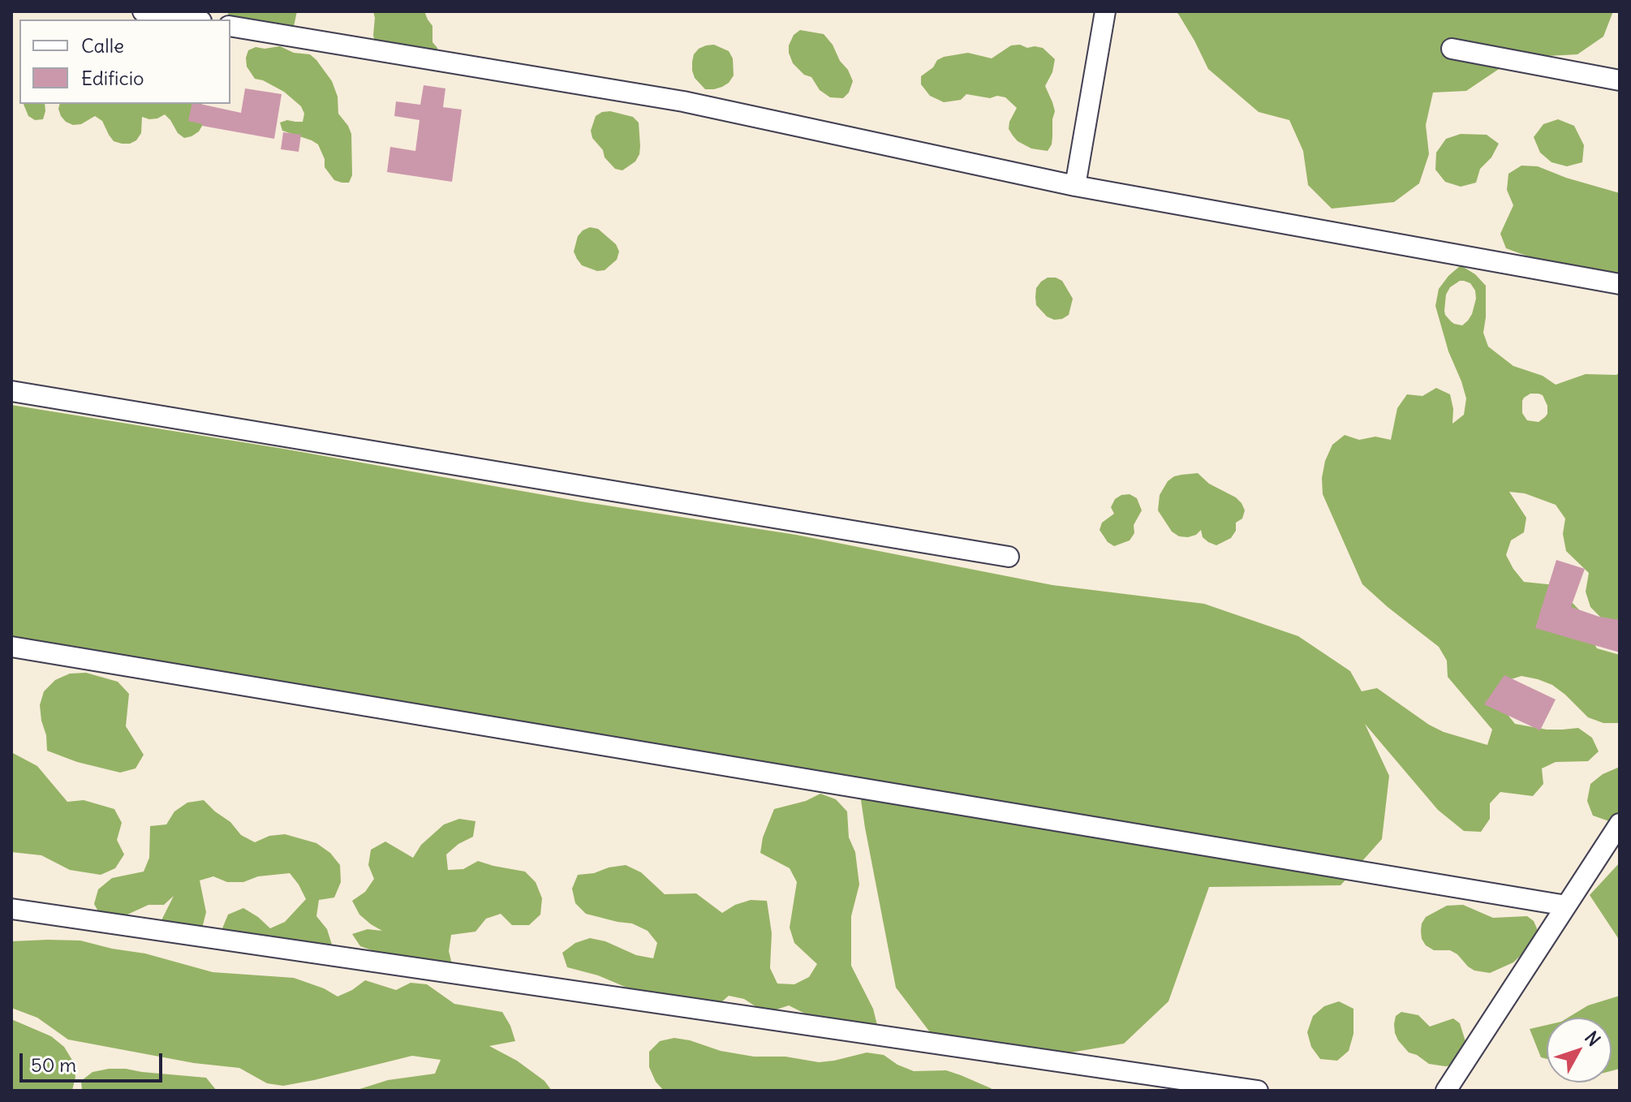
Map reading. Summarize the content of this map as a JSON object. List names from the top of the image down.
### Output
{
  "legend": ["Calle", "Edificio"],
  "scale_bar": "50 m",
  "north": "top right"
}
